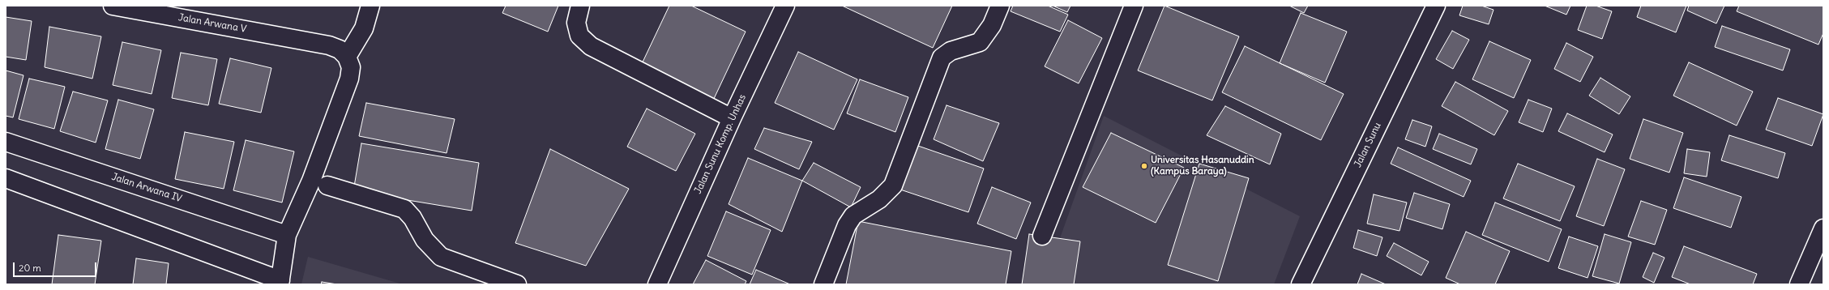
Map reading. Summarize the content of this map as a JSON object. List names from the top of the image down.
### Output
{
  "streets": {
    "street": [
      "Jalan Arwana V",
      "Jalan Sunu Komp. Unhas",
      "Jalan Sunu",
      "Jalan Arwana IV"
    ]
  },
  "places": ["Universitas Hasanuddin (Kampus Baraya)"],
  "scale_bar": "20 m"
}
